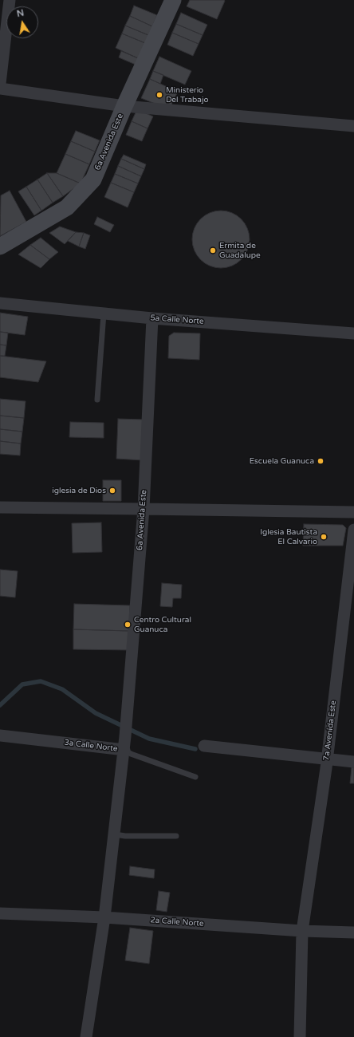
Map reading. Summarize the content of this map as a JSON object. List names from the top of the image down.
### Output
{
  "streets": {
    "street": [
      "6a Avenida Este",
      "5a Calle Norte",
      "7a Avenida Este",
      "3a Calle Norte",
      "2a Calle Norte"
    ]
  },
  "crossings": [
    ["6a Avenida Este", "5a Calle Norte"],
    ["6a Avenida Este", "3a Calle Norte"],
    ["6a Avenida Este", "2a Calle Norte"],
    ["7a Avenida Este", "2a Calle Norte"]
  ],
  "places": [
    "Ministerio Del Trabajo",
    "Ermita de Guadalupe",
    "Escuela Guanuca",
    "iglesia de Dios",
    "Iglesia Bautista El Calvario",
    "Centro Cultural Guanuca"
  ],
  "north": "top"
}
